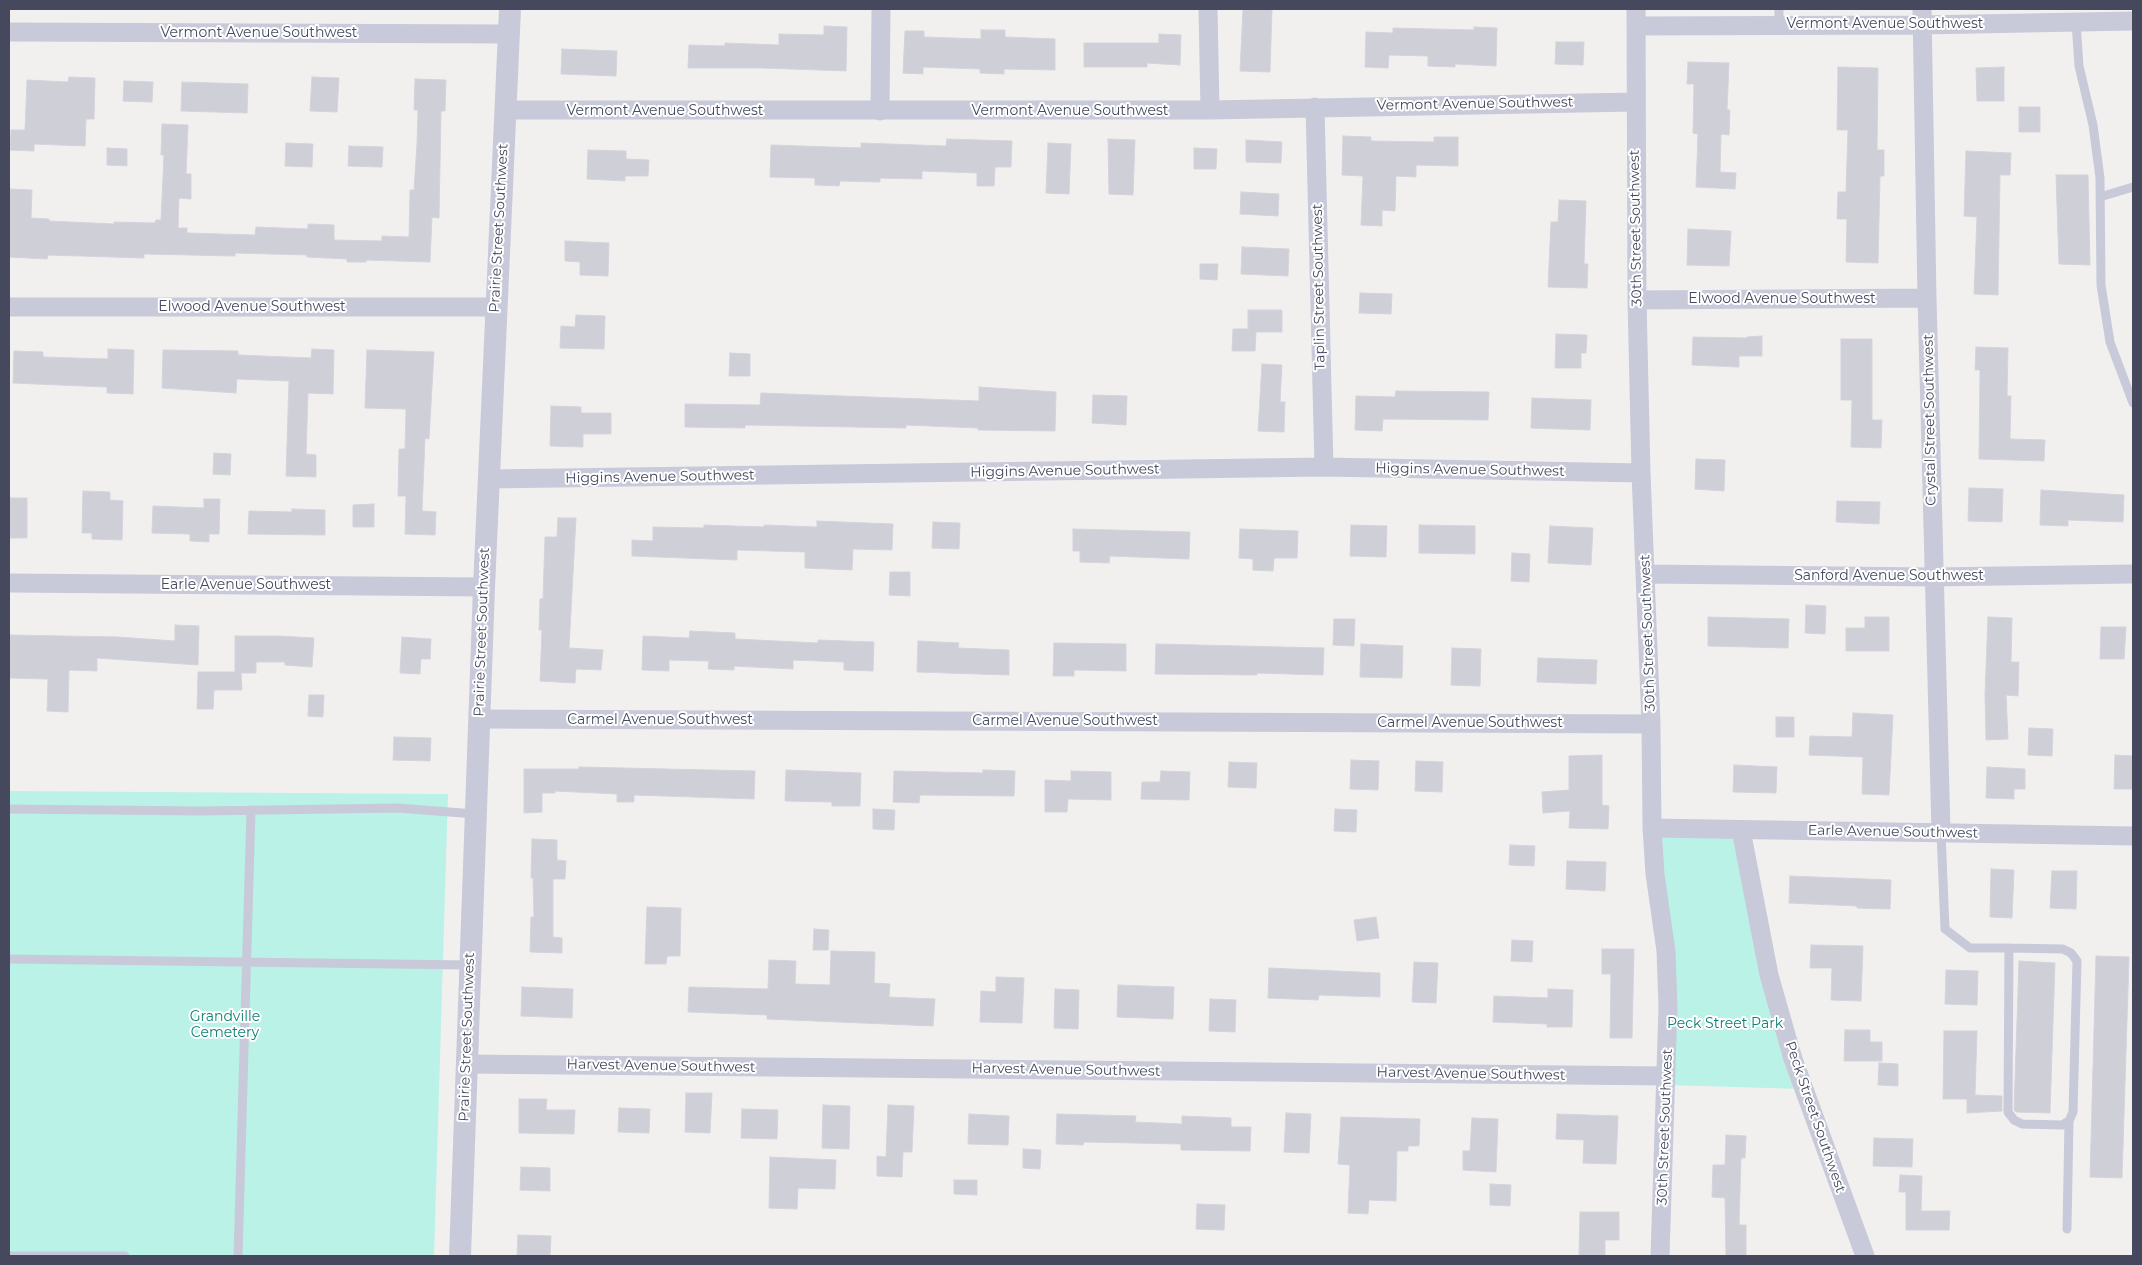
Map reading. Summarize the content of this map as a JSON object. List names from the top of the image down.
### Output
{
  "streets": {
    "street": [
      "Vermont Avenue Southwest",
      "Prairie Street Southwest",
      "30th Street Southwest",
      "Taplin Street Southwest",
      "Elwood Avenue Southwest",
      "Crystal Street Southwest",
      "Higgins Avenue Southwest",
      "Sanford Avenue Southwest",
      "Earle Avenue Southwest",
      "Carmel Avenue Southwest",
      "Harvest Avenue Southwest",
      "Peck Street Southwest"
    ]
  },
  "crossings": [
    ["Vermont Avenue Southwest", "Prairie Street Southwest"],
    ["Vermont Avenue Southwest", "30th Street Southwest"],
    ["Vermont Avenue Southwest", "Taplin Street Southwest"],
    ["Vermont Avenue Southwest", "Crystal Street Southwest"],
    ["Prairie Street Southwest", "Elwood Avenue Southwest"],
    ["Prairie Street Southwest", "Higgins Avenue Southwest"],
    ["Prairie Street Southwest", "Earle Avenue Southwest"],
    ["Prairie Street Southwest", "Carmel Avenue Southwest"],
    ["Prairie Street Southwest", "Harvest Avenue Southwest"],
    ["30th Street Southwest", "Elwood Avenue Southwest"],
    ["30th Street Southwest", "Higgins Avenue Southwest"],
    ["30th Street Southwest", "Sanford Avenue Southwest"],
    ["30th Street Southwest", "Earle Avenue Southwest"],
    ["30th Street Southwest", "Carmel Avenue Southwest"],
    ["30th Street Southwest", "Harvest Avenue Southwest"],
    ["Taplin Street Southwest", "Higgins Avenue Southwest"],
    ["Elwood Avenue Southwest", "Crystal Street Southwest"],
    ["Crystal Street Southwest", "Sanford Avenue Southwest"],
    ["Crystal Street Southwest", "Earle Avenue Southwest"],
    ["Earle Avenue Southwest", "Peck Street Southwest"]
  ],
  "parks": ["Grandville Cemetery", "Peck Street Park"]
}
